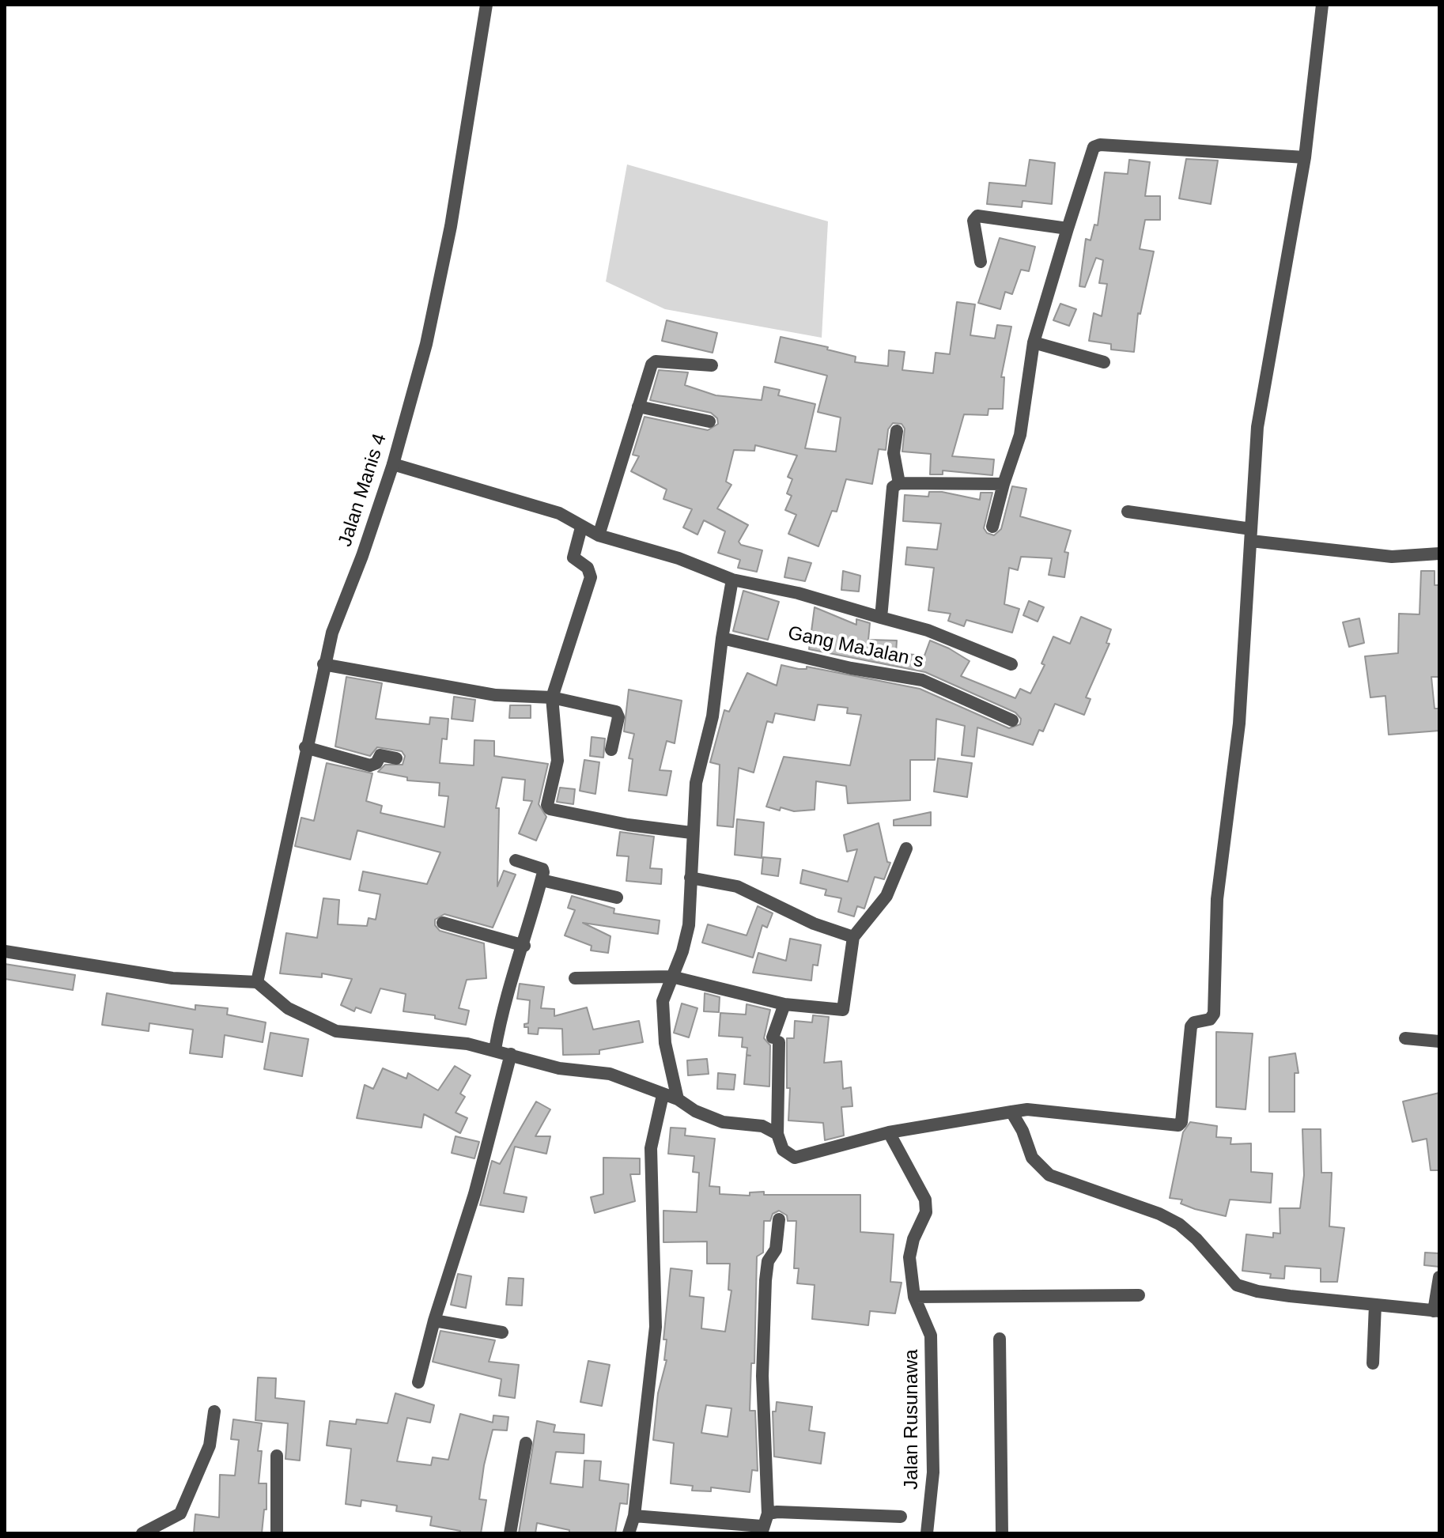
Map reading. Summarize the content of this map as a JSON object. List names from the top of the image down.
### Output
{
  "streets": {
    "street": ["Jalan Manis 4", "Gang MaJalan s", "Jalan Rusunawa"]
  }
}
